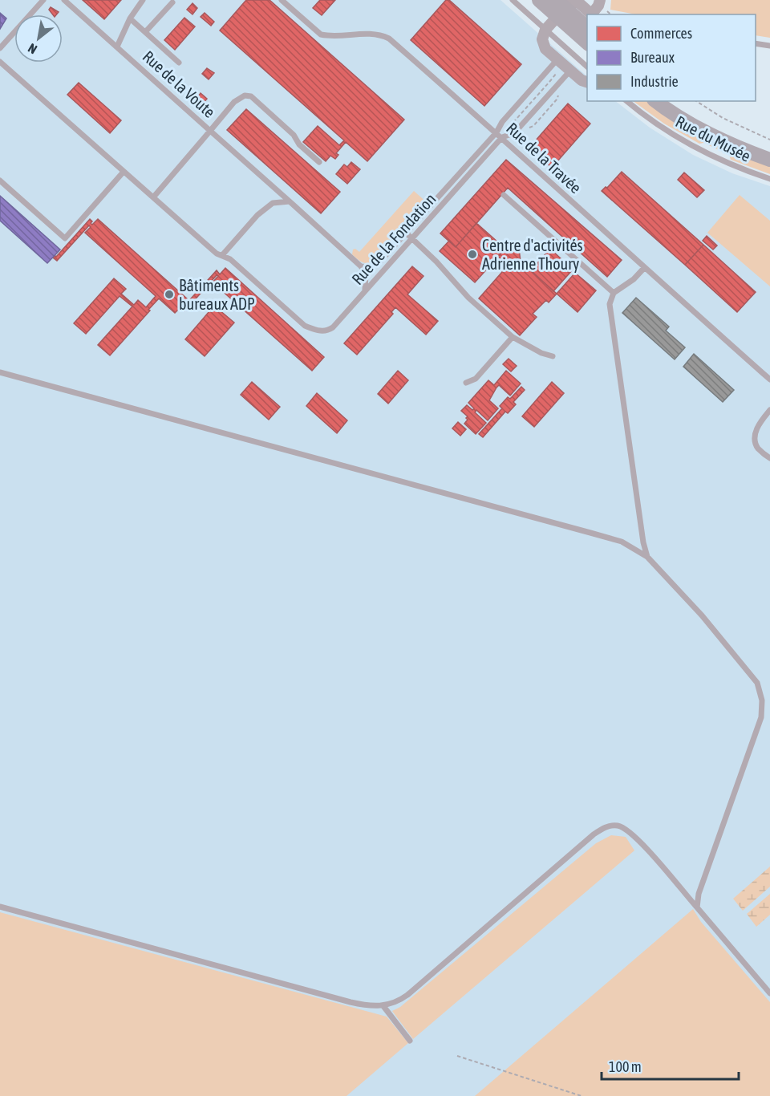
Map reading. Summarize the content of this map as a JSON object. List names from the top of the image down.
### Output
{
  "streets": {
    "lane": [
      "Rue de la Voute",
      "Rue du Musée",
      "Rue de la Travée",
      "Rue de la Fondation"
    ]
  },
  "crossings": [
    ["Rue de la Voute", "Rue de la Fondation"],
    ["Rue de la Travée", "Rue de la Fondation"]
  ],
  "places": ["Centre d'activités Adrienne Thoury", "Bâtiments bureaux ADP"],
  "legend": ["Commerces", "Bureaux", "Industrie"],
  "scale_bar": "100 m",
  "north": "bottom left"
}
